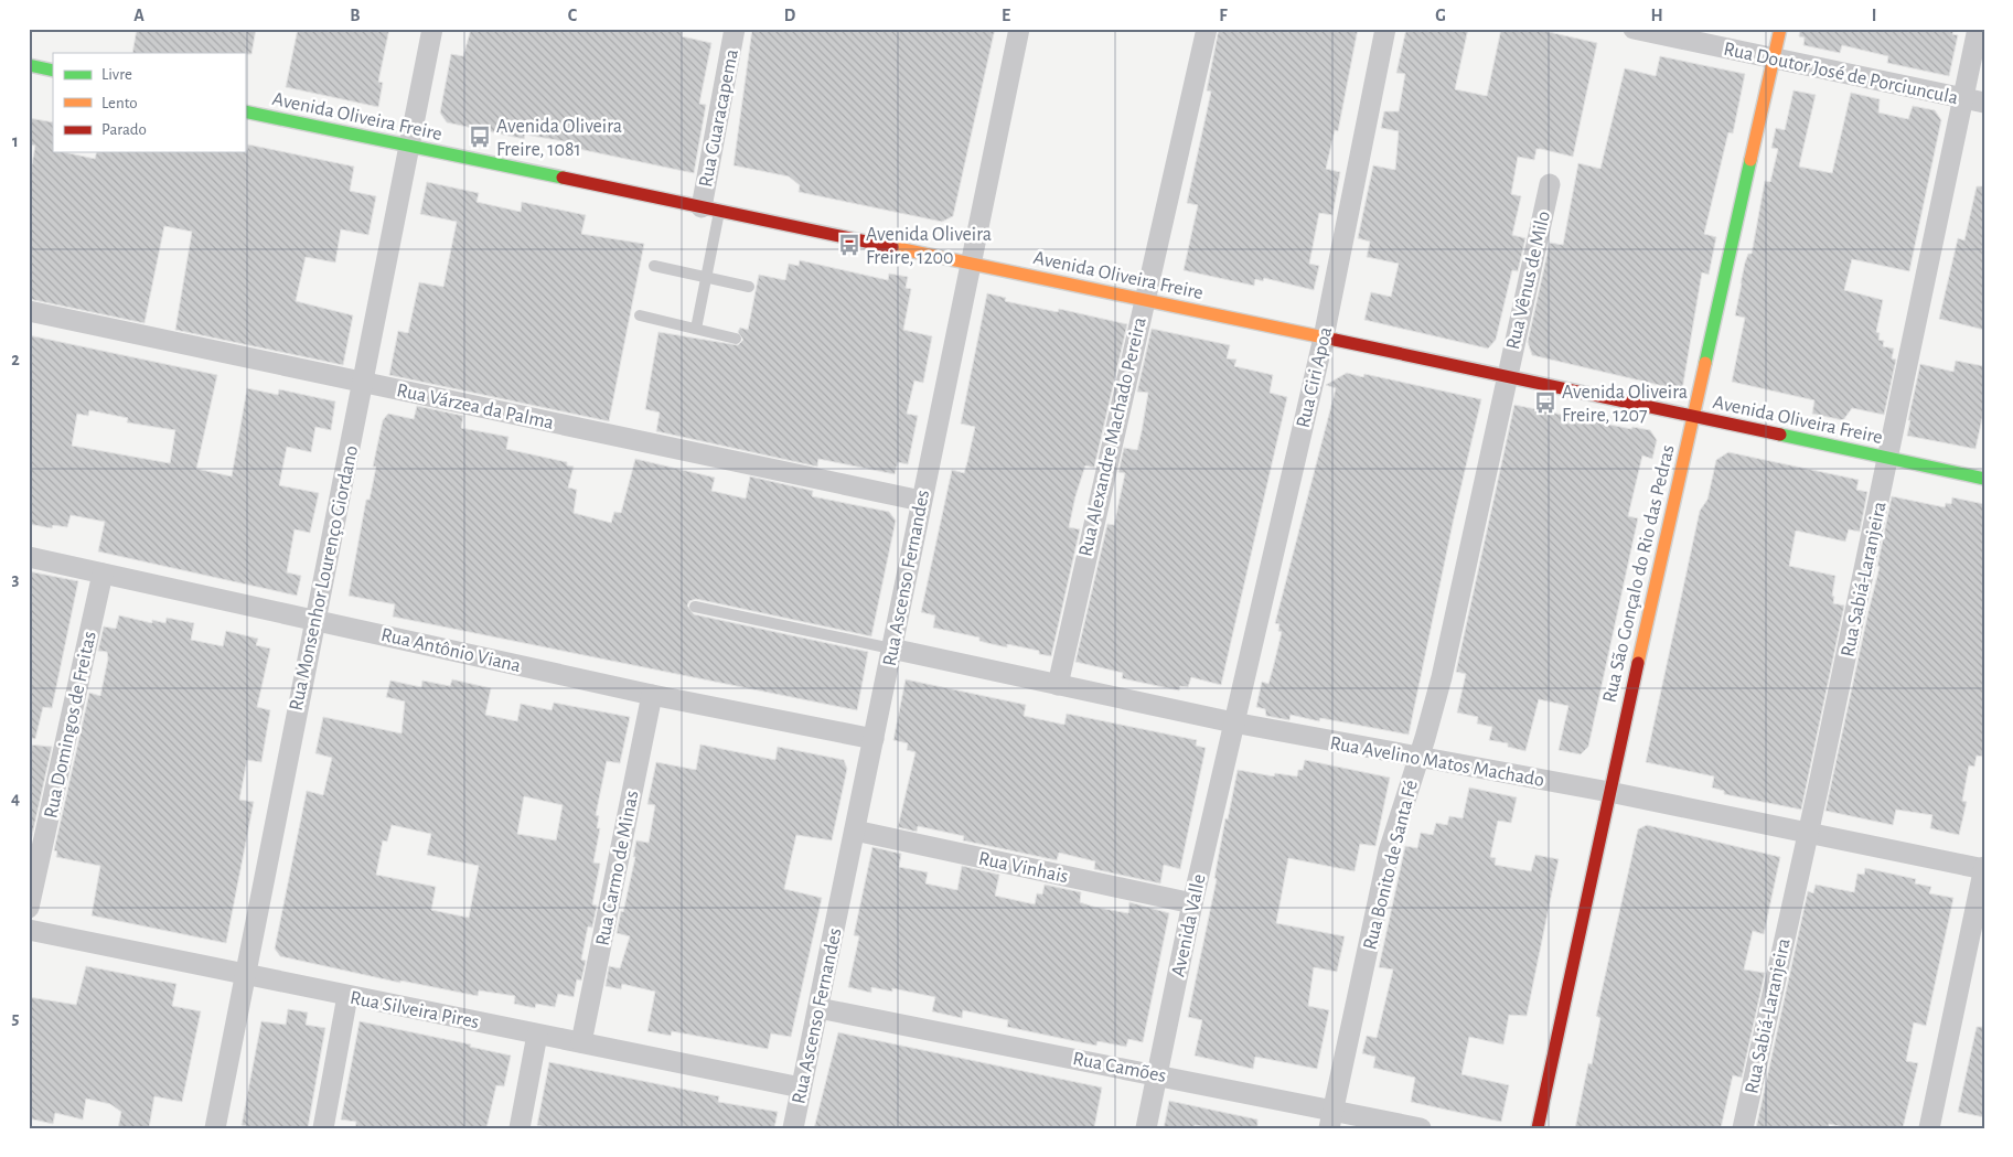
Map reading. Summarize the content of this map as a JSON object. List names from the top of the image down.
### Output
{
  "streets": {
    "street": [
      "Rua Doutor José de Porciuncula",
      "Avenida Oliveira Freire",
      "Rua Guaracapema",
      "Rua Vênus de Milo",
      "Rua Ciri Apoa",
      "Rua Várzea da Palma",
      "Rua Alexandre Machado Pereira",
      "Rua São Gonçalo do Rio das Pedras",
      "Rua Monsenhor Lourenço Giordano",
      "Rua Ascenso Fernandes",
      "Rua Sabiá-Laranjeira",
      "Rua Antônio Viana",
      "Rua Domingos de Freitas",
      "Rua Avelino Matos Machado",
      "Rua Bonito de Santa Fé",
      "Rua Vinhais",
      "Rua Carmo de Minas",
      "Avenida Valle",
      "Rua Silveira Pires",
      "Rua Camões"
    ]
  },
  "crossings": [
    ["Rua Doutor José de Porciuncula", "Rua São Gonçalo do Rio das Pedras"],
    ["Rua Doutor José de Porciuncula", "Rua Sabiá-Laranjeira"],
    ["Avenida Oliveira Freire", "Rua Guaracapema"],
    ["Avenida Oliveira Freire", "Rua Vênus de Milo"],
    ["Avenida Oliveira Freire", "Rua Ciri Apoa"],
    ["Avenida Oliveira Freire", "Rua Alexandre Machado Pereira"],
    ["Avenida Oliveira Freire", "Rua São Gonçalo do Rio das Pedras"],
    ["Avenida Oliveira Freire", "Rua Monsenhor Lourenço Giordano"],
    ["Avenida Oliveira Freire", "Rua Ascenso Fernandes"],
    ["Avenida Oliveira Freire", "Rua Sabiá-Laranjeira"],
    ["Avenida Oliveira Freire", "Rua Bonito de Santa Fé"],
    ["Rua Vênus de Milo", "Rua Bonito de Santa Fé"],
    ["Rua Ciri Apoa", "Rua Avelino Matos Machado"],
    ["Rua Ciri Apoa", "Avenida Valle"],
    ["Rua Várzea da Palma", "Rua Monsenhor Lourenço Giordano"],
    ["Rua Várzea da Palma", "Rua Ascenso Fernandes"],
    ["Rua Alexandre Machado Pereira", "Rua Avelino Matos Machado"],
    ["Rua São Gonçalo do Rio das Pedras", "Rua Avelino Matos Machado"],
    ["Rua Monsenhor Lourenço Giordano", "Rua Antônio Viana"],
    ["Rua Monsenhor Lourenço Giordano", "Rua Silveira Pires"],
    ["Rua Ascenso Fernandes", "Rua Antônio Viana"],
    ["Rua Ascenso Fernandes", "Rua Avelino Matos Machado"],
    ["Rua Ascenso Fernandes", "Rua Vinhais"],
    ["Rua Ascenso Fernandes", "Rua Silveira Pires"],
    ["Rua Ascenso Fernandes", "Rua Camões"],
    ["Rua Sabiá-Laranjeira", "Rua Avelino Matos Machado"],
    ["Rua Antônio Viana", "Rua Domingos de Freitas"],
    ["Rua Antônio Viana", "Rua Carmo de Minas"],
    ["Rua Avelino Matos Machado", "Rua Bonito de Santa Fé"],
    ["Rua Avelino Matos Machado", "Avenida Valle"],
    ["Rua Bonito de Santa Fé", "Rua Camões"],
    ["Rua Vinhais", "Avenida Valle"],
    ["Rua Carmo de Minas", "Rua Silveira Pires"],
    ["Avenida Valle", "Rua Camões"]
  ],
  "places": {
    "bus stop": ["Avenida Oliveira Freire, 1081", "Avenida Oliveira Freire, 1200", "Avenida Oliveira Freire, 1207"]
  },
  "legend": ["Livre", "Lento", "Parado"],
  "grid": {
    "columns": [
      "A",
      "B",
      "C",
      "D",
      "E",
      "F",
      "G",
      "H",
      "I"
    ],
    "rows": [
      "1",
      "2",
      "3",
      "4",
      "5"
    ]
  }
}
